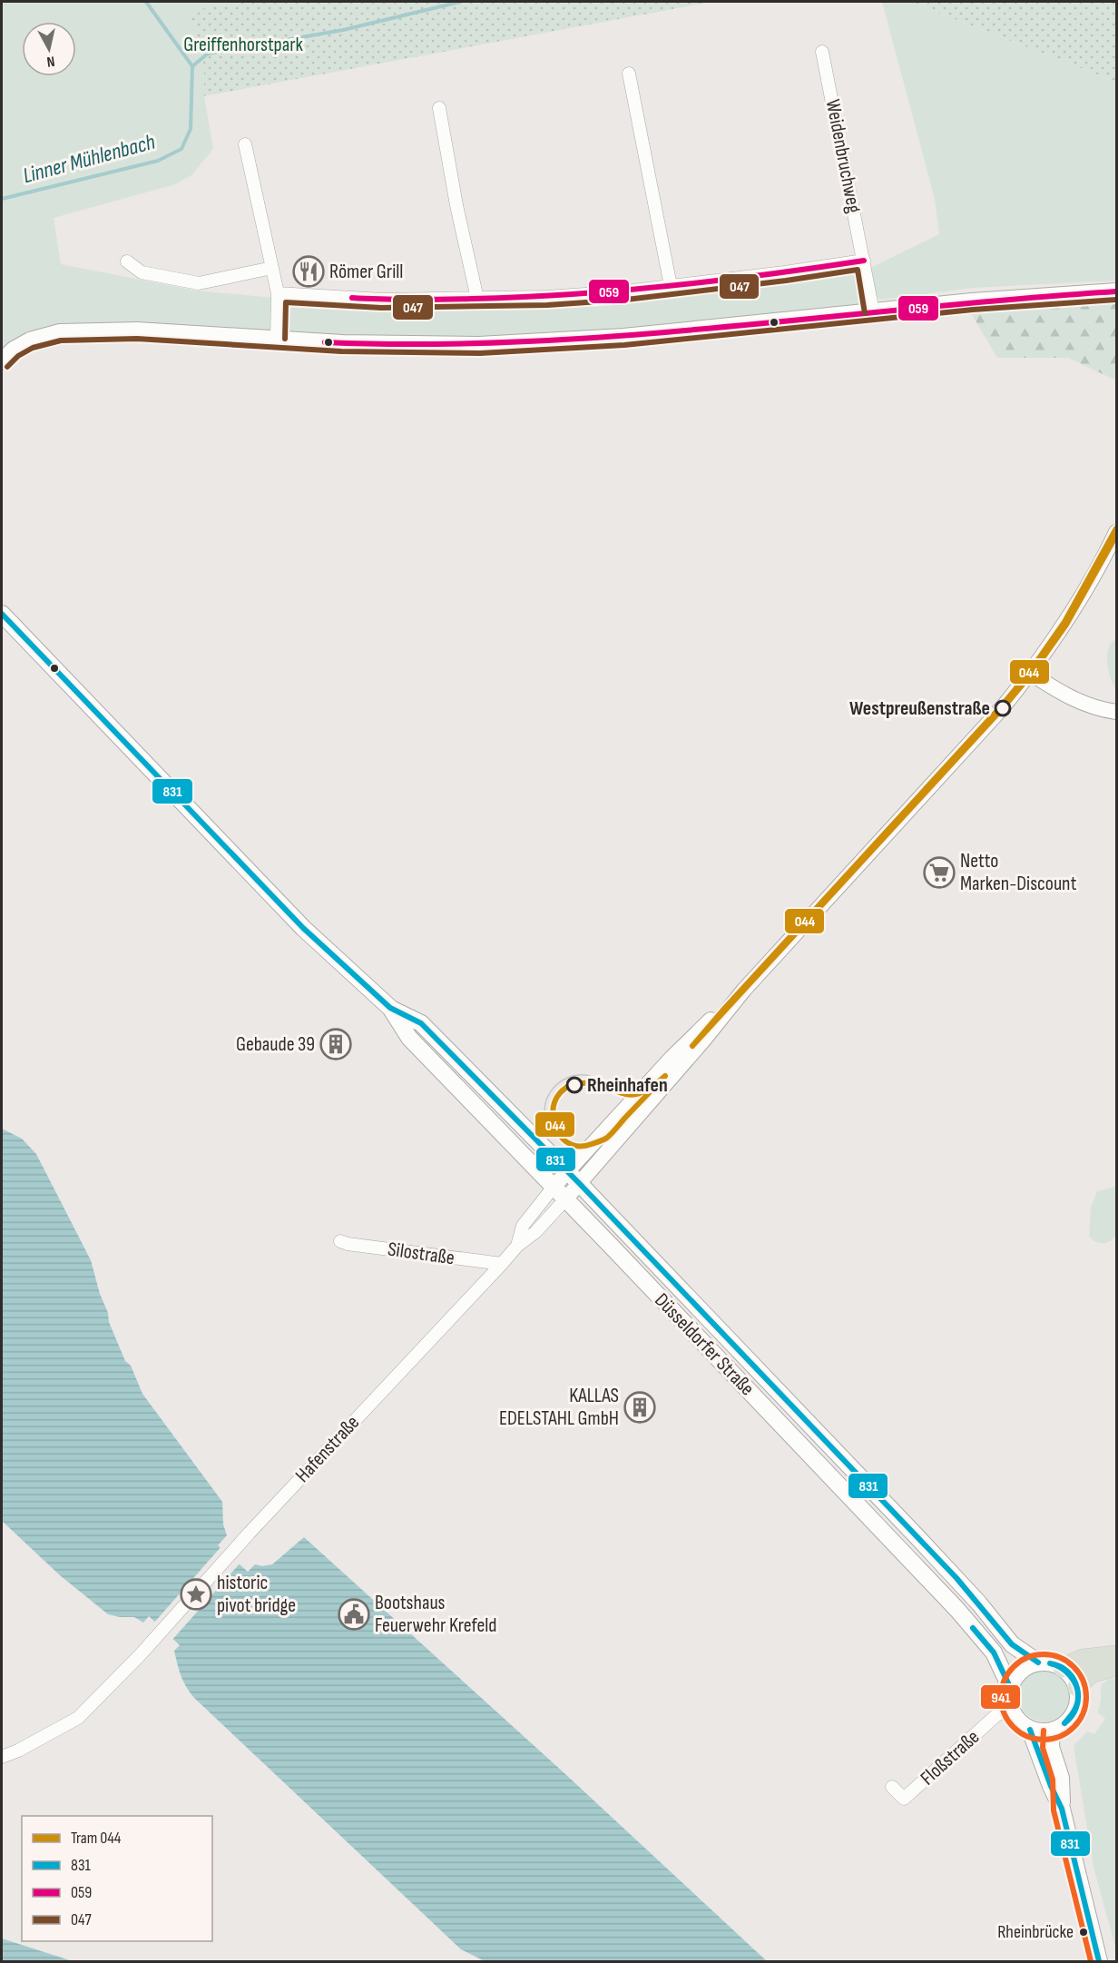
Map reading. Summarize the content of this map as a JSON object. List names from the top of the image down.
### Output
{
  "streets": {
    "main road": ["Düsseldorfer Straße"],
    "street": [
      "Weidenbruchweg",
      "Silostraße",
      "Hafenstraße",
      "Floßstraße"
    ]
  },
  "crossings": [
    ["Silostraße", "Hafenstraße"],
    ["Düsseldorfer Straße", "Hafenstraße"],
    ["Düsseldorfer Straße", "Floßstraße"]
  ],
  "water": ["Linner Mühlenbach"],
  "parks": ["Greiffenhorstpark"],
  "places": {
    "restaurant": ["Römer Grill"],
    "other": ["Westpreußenstraße", "Rheinhafen", "Rheinbrücke"],
    "supermarket": ["Netto Marken-Discount"],
    "building": ["Gebaude 39", "KALLAS EDELSTAHL GmbH"],
    "place": ["historic pivot bridge"],
    "public building": ["Bootshaus Feuerwehr Krefeld"]
  },
  "lines": [
    "transit line 059",
    "transit line 047",
    "tram line 044",
    "transit line 831",
    "transit line 941"
  ],
  "legend": [
    "Tram 044",
    "831",
    "059",
    "047"
  ],
  "north": "bottom"
}
